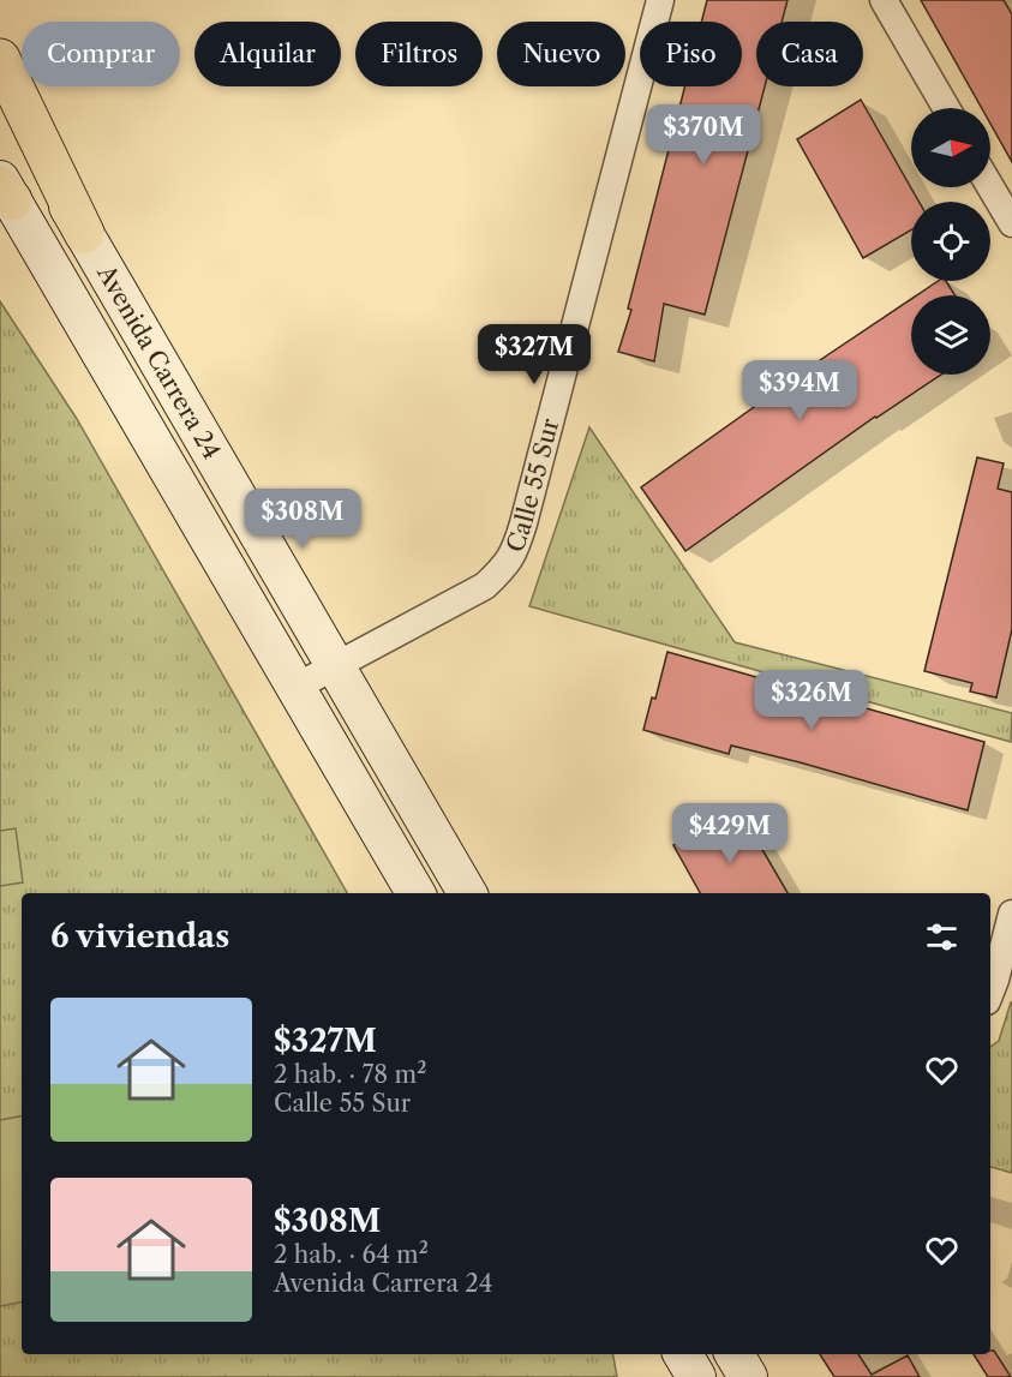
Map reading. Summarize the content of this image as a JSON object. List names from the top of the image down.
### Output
{
  "streets": {
    "main road": ["Avenida Carrera 24"],
    "street": ["Calle 55 Sur"]
  },
  "crossings": [
    ["Avenida Carrera 24", "Calle 55 Sur"]
  ],
  "north": "right",
  "page": {
    "chip": [
      "Comprar",
      "Alquilar",
      "Filtros",
      "Nuevo",
      "Piso",
      "Casa"
    ],
    "price": [
      "$370M",
      "$327M",
      "$394M",
      "$308M",
      "$326M",
      "$429M"
    ],
    "heading": "6 viviendas",
    "list": [
      {
        "name": "$327M",
        "note": "2 hab. · 78 m² · Calle 55 Sur"
      },
      {
        "name": "$308M",
        "note": "2 hab. · 64 m² · Avenida Carrera 24"
      }
    ]
  }
}
